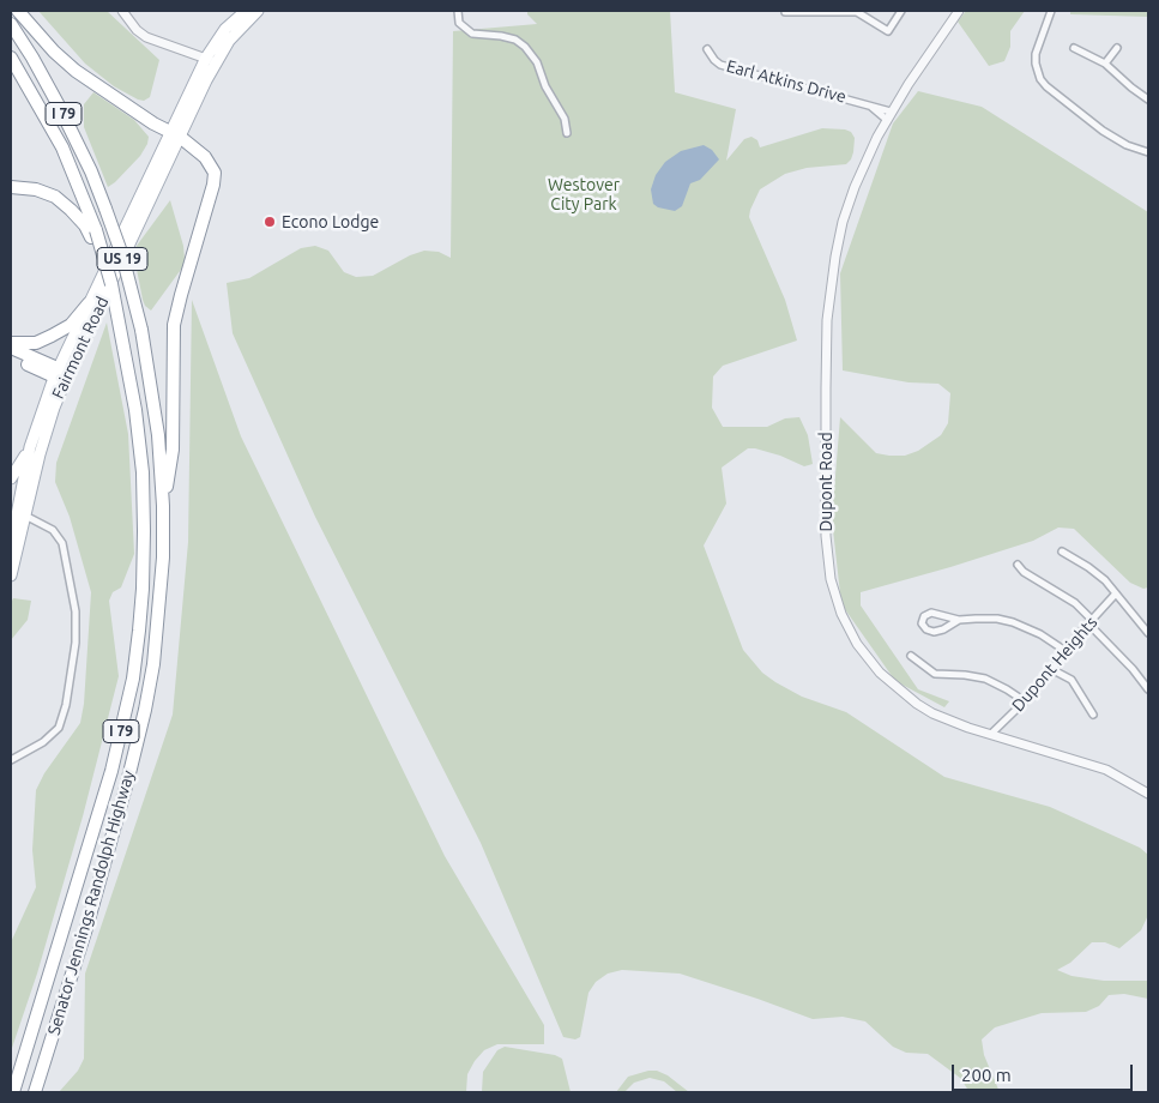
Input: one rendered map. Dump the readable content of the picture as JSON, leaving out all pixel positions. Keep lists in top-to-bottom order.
{
  "streets": {
    "highway": ["I 79", "Senator Jennings Randolph Highway"],
    "main road": ["US 19", "Fairmont Road"],
    "street": ["Earl Atkins Drive", "Dupont Road", "Dupont Heights"]
  },
  "crossings": [
    ["Earl Atkins Drive", "Dupont Road"],
    ["I 79", "Senator Jennings Randolph Highway"],
    ["Dupont Road", "Dupont Heights"]
  ],
  "parks": ["Westover City Park"],
  "places": ["Econo Lodge"],
  "scale_bar": "200 m"
}
